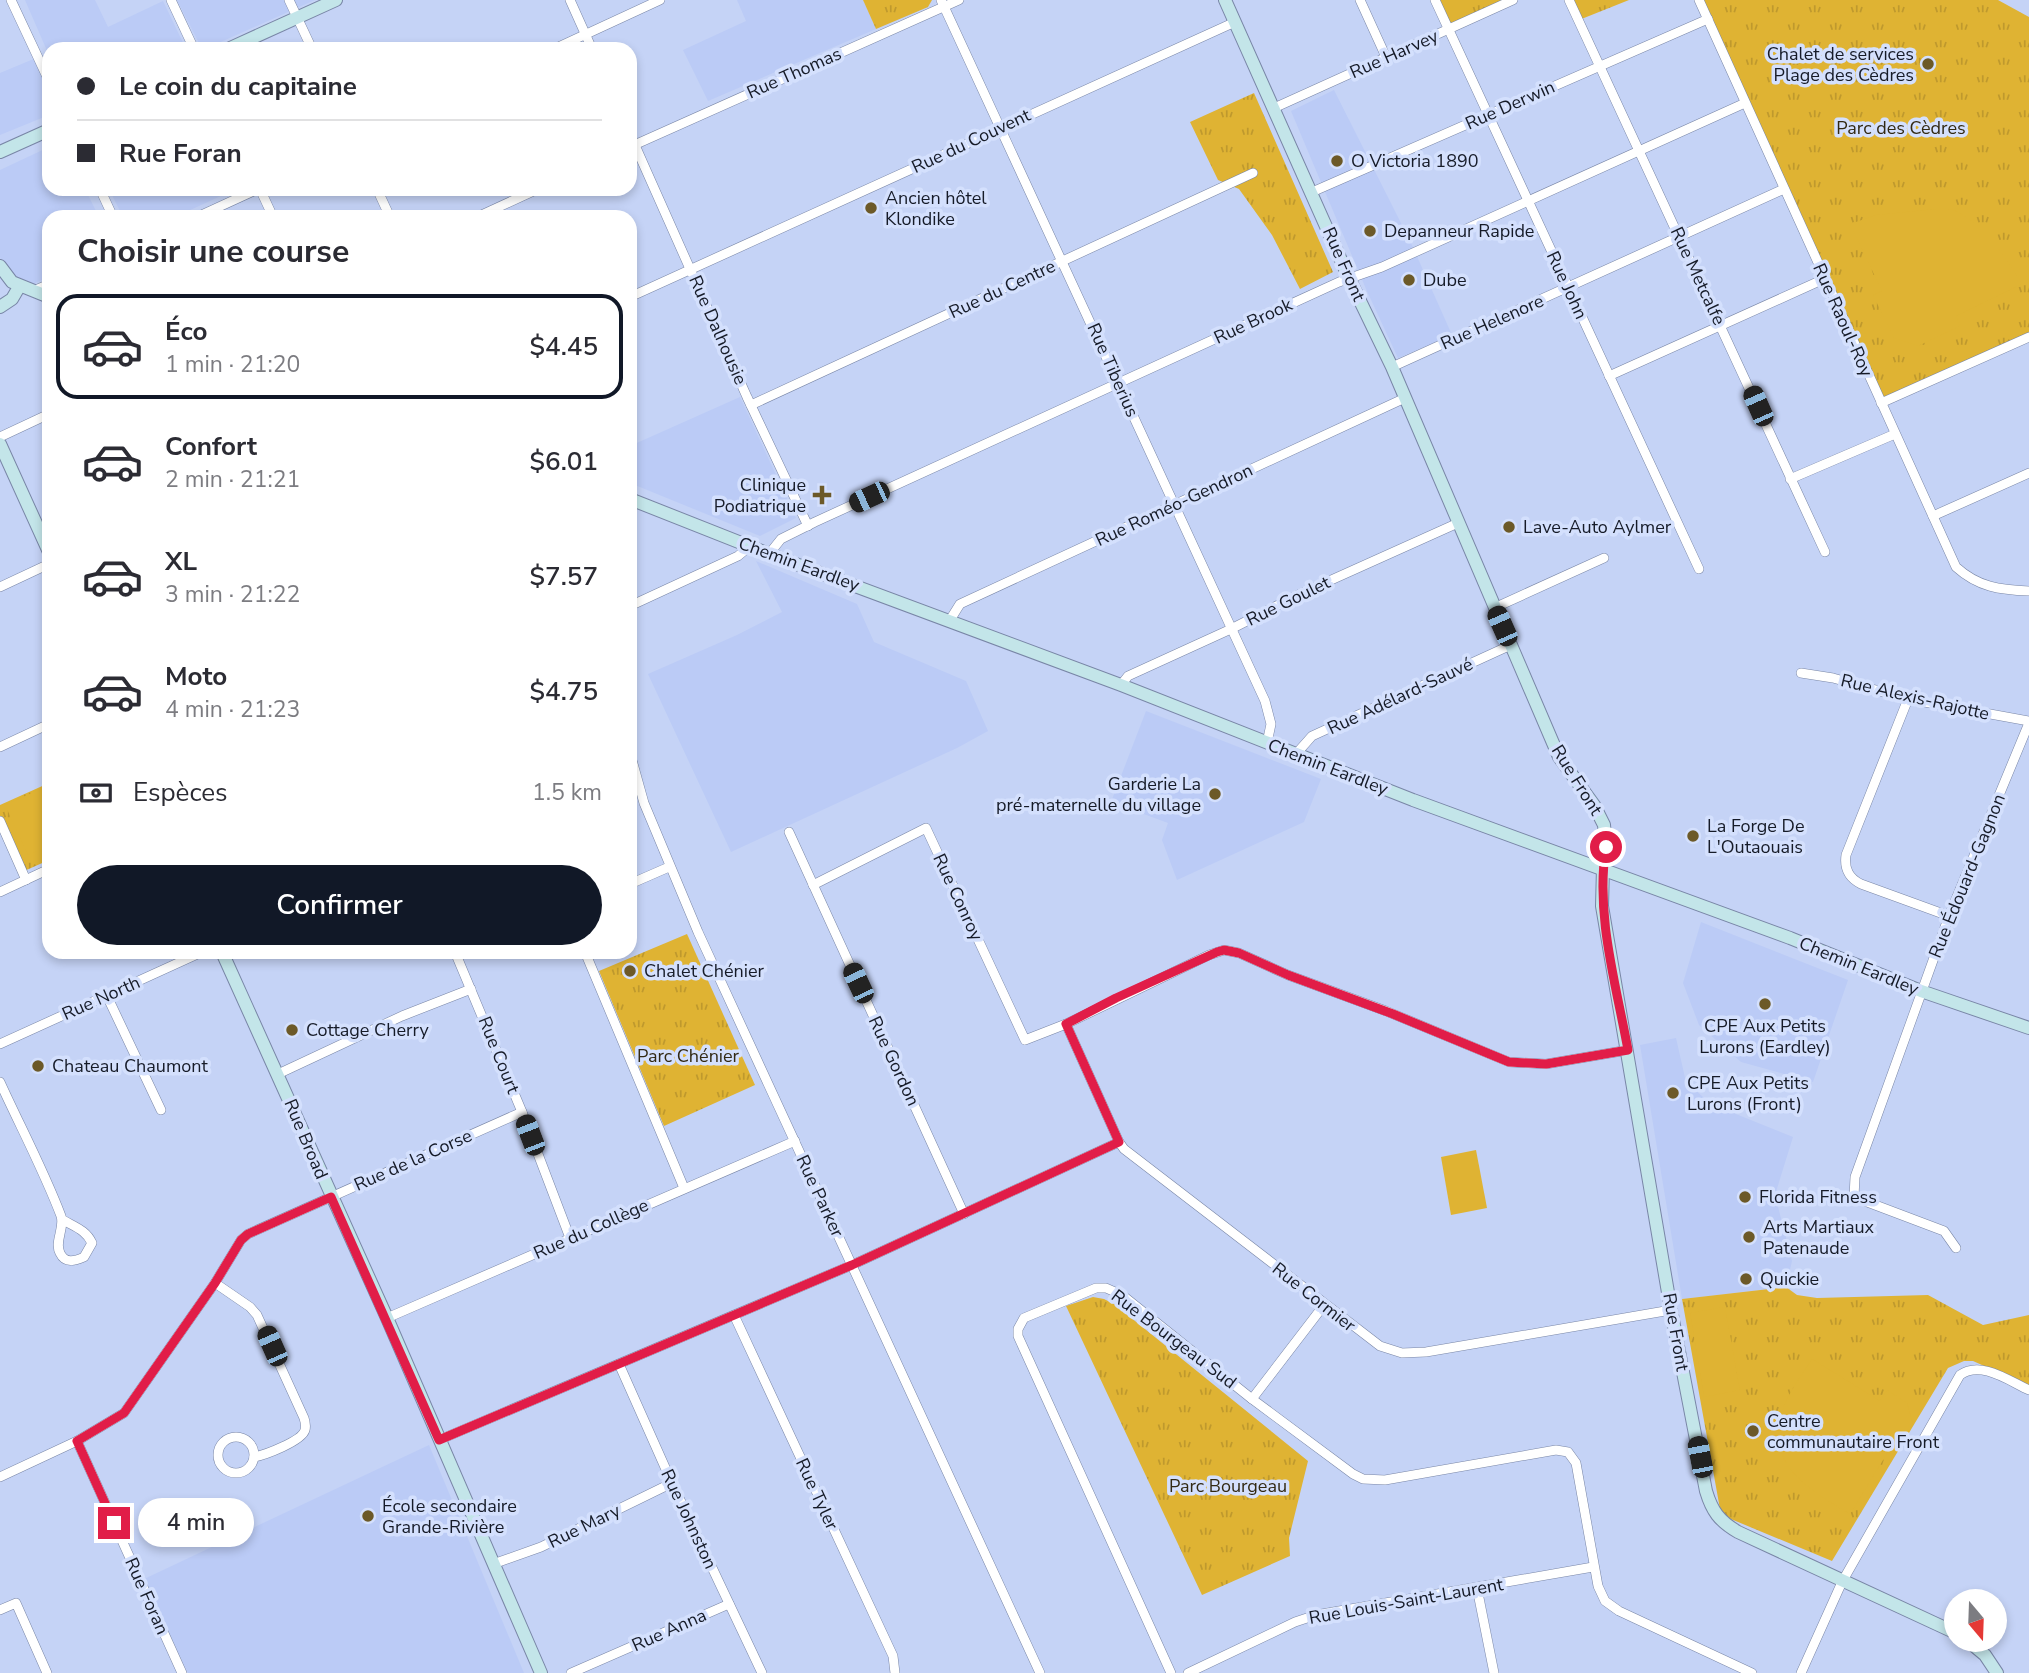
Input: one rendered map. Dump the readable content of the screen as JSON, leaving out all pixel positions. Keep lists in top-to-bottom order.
{
  "streets": {
    "street": [
      "Rue Harvey",
      "Rue Thomas",
      "Rue Derwin",
      "Rue du Couvent",
      "Rue Front",
      "Rue Metcalfe",
      "Rue John",
      "Rue du Centre",
      "Rue Raoul-Roy",
      "Rue Brook",
      "Rue Helenore",
      "Rue Dalhousie",
      "Rue Tiberius",
      "Rue Roméo-Gendron",
      "Chemin Eardley",
      "Rue Goulet",
      "Rue Adélard-Sauvé",
      "Rue Alexis-Rajotte",
      "Rue Édouard-Gagnon",
      "Rue Conroy",
      "Rue North",
      "Rue Court",
      "Rue Gordon",
      "Rue Broad",
      "Rue de la Corse",
      "Rue Parker",
      "Rue du Collège",
      "Rue Cormier",
      "Rue Bourgeau Sud",
      "Rue Tyler",
      "Rue Johnston",
      "Rue Mary",
      "Rue Foran",
      "Rue Louis-Saint-Laurent",
      "Rue Anna"
    ]
  },
  "crossings": [
    ["Rue Harvey", "Rue Front"],
    ["Rue Harvey", "Rue John"],
    ["Rue Thomas", "Rue Tiberius"],
    ["Rue Derwin", "Rue Front"],
    ["Rue Derwin", "Rue Metcalfe"],
    ["Rue Derwin", "Rue John"],
    ["Rue Derwin", "Rue Raoul-Roy"],
    ["Rue du Couvent", "Rue Front"],
    ["Rue du Couvent", "Rue Dalhousie"],
    ["Rue du Couvent", "Rue Tiberius"],
    ["Rue Front", "Rue Brook"],
    ["Rue Front", "Rue Helenore"],
    ["Rue Front", "Rue Roméo-Gendron"],
    ["Rue Front", "Chemin Eardley"],
    ["Rue Front", "Rue Goulet"],
    ["Rue Front", "Rue Adélard-Sauvé"],
    ["Rue Front", "Rue Cormier"],
    ["Rue Metcalfe", "Rue Brook"],
    ["Rue Metcalfe", "Rue Helenore"],
    ["Rue John", "Rue Brook"],
    ["Rue John", "Rue Helenore"],
    ["Rue du Centre", "Rue Dalhousie"],
    ["Rue du Centre", "Rue Tiberius"],
    ["Rue Raoul-Roy", "Rue Brook"],
    ["Rue Raoul-Roy", "Rue Helenore"],
    ["Rue Brook", "Rue Dalhousie"],
    ["Rue Brook", "Rue Tiberius"],
    ["Rue Brook", "Chemin Eardley"],
    ["Rue Tiberius", "Rue Roméo-Gendron"],
    ["Rue Tiberius", "Chemin Eardley"],
    ["Rue Tiberius", "Rue Goulet"],
    ["Rue Roméo-Gendron", "Chemin Eardley"],
    ["Chemin Eardley", "Rue Goulet"],
    ["Chemin Eardley", "Rue Adélard-Sauvé"],
    ["Chemin Eardley", "Rue Édouard-Gagnon"],
    ["Rue Alexis-Rajotte", "Rue Édouard-Gagnon"],
    ["Rue Conroy", "Rue Gordon"],
    ["Rue Conroy", "Rue Cormier"],
    ["Rue Court", "Rue de la Corse"],
    ["Rue Court", "Rue du Collège"],
    ["Rue Broad", "Rue de la Corse"],
    ["Rue Broad", "Rue du Collège"],
    ["Rue Broad", "Rue Mary"],
    ["Rue de la Corse", "Rue Foran"],
    ["Rue Parker", "Rue du Collège"],
    ["Rue Bourgeau Sud", "Rue Louis-Saint-Laurent"],
    ["Rue Johnston", "Rue Mary"],
    ["Rue Johnston", "Rue Anna"]
  ],
  "parks": ["Parc des Cèdres", "Parc Chénier", "Parc Bourgeau"],
  "places": {
    "other": [
      "Chalet de services Plage des Cèdres",
      "O Victoria 1890",
      "Ancien hôtel Klondike",
      "Depanneur Rapide",
      "Dube",
      "Lave-Auto Aylmer",
      "Garderie La pré-maternelle du village",
      "La Forge De L'Outaouais",
      "Chalet Chénier",
      "CPE Aux Petits Lurons (Eardley)",
      "Cottage Cherry",
      "Chateau Chaumont",
      "CPE Aux Petits Lurons (Front)",
      "Florida Fitness",
      "Arts Martiaux Patenaude",
      "Quickie",
      "Centre communautaire Front",
      "École secondaire Grande-Rivière"
    ],
    "health": ["Clinique Podiatrique"]
  },
  "north": "bottom",
  "page": {
    "banner": ["Le coin du capitaine", "Rue Foran"],
    "heading": "Choisir une course",
    "list": [
      {
        "name": "Éco",
        "note": "1 min · 21:20",
        "value": "$4.45"
      },
      {
        "name": "Confort",
        "note": "2 min · 21:21",
        "value": "$6.01"
      },
      {
        "name": "XL",
        "note": "3 min · 21:22",
        "value": "$7.57"
      },
      {
        "name": "Moto",
        "note": "4 min · 21:23",
        "value": "$4.75"
      }
    ],
    "pay": ["Espèces", "1.5 km"],
    "buttons": "Confirmer",
    "bubble": "4 min"
  }
}
